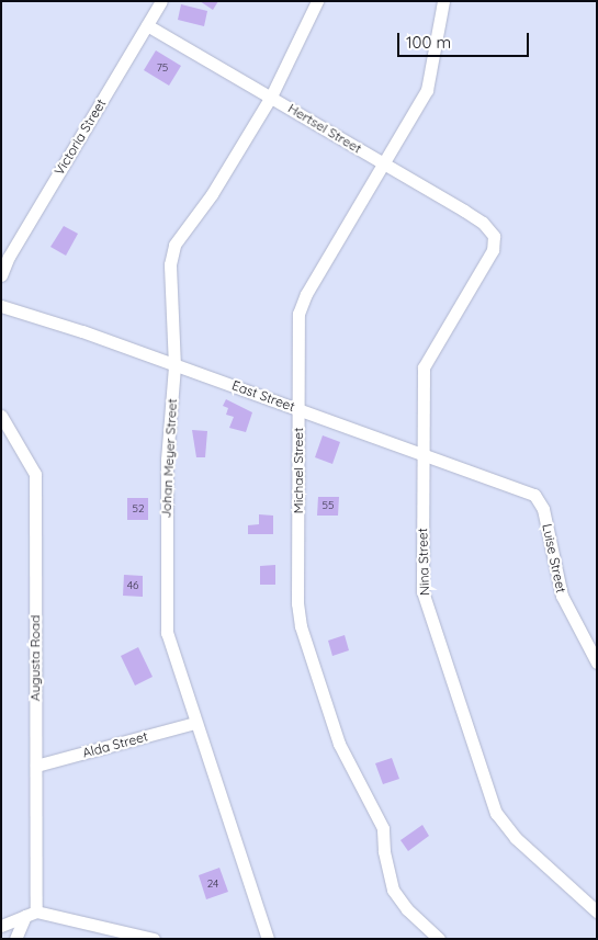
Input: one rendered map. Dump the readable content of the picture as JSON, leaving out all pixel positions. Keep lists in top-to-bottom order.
{
  "streets": {
    "street": [
      "Hertsel Street",
      "Victoria Street",
      "East Street",
      "Johan Meyer Street",
      "Michael Street",
      "Luise Street",
      "Nina Street",
      "Augusta Road",
      "Alda Street"
    ]
  },
  "crossings": [
    ["Hertsel Street", "Victoria Street"],
    ["Hertsel Street", "Johan Meyer Street"],
    ["Hertsel Street", "Michael Street"],
    ["Hertsel Street", "Nina Street"],
    ["East Street", "Johan Meyer Street"],
    ["East Street", "Michael Street"],
    ["East Street", "Luise Street"],
    ["East Street", "Nina Street"],
    ["Johan Meyer Street", "Alda Street"],
    ["Augusta Road", "Alda Street"]
  ],
  "house_numbers": [
    "75",
    "55",
    "52",
    "46",
    "24"
  ],
  "scale_bar": "100 m"
}
